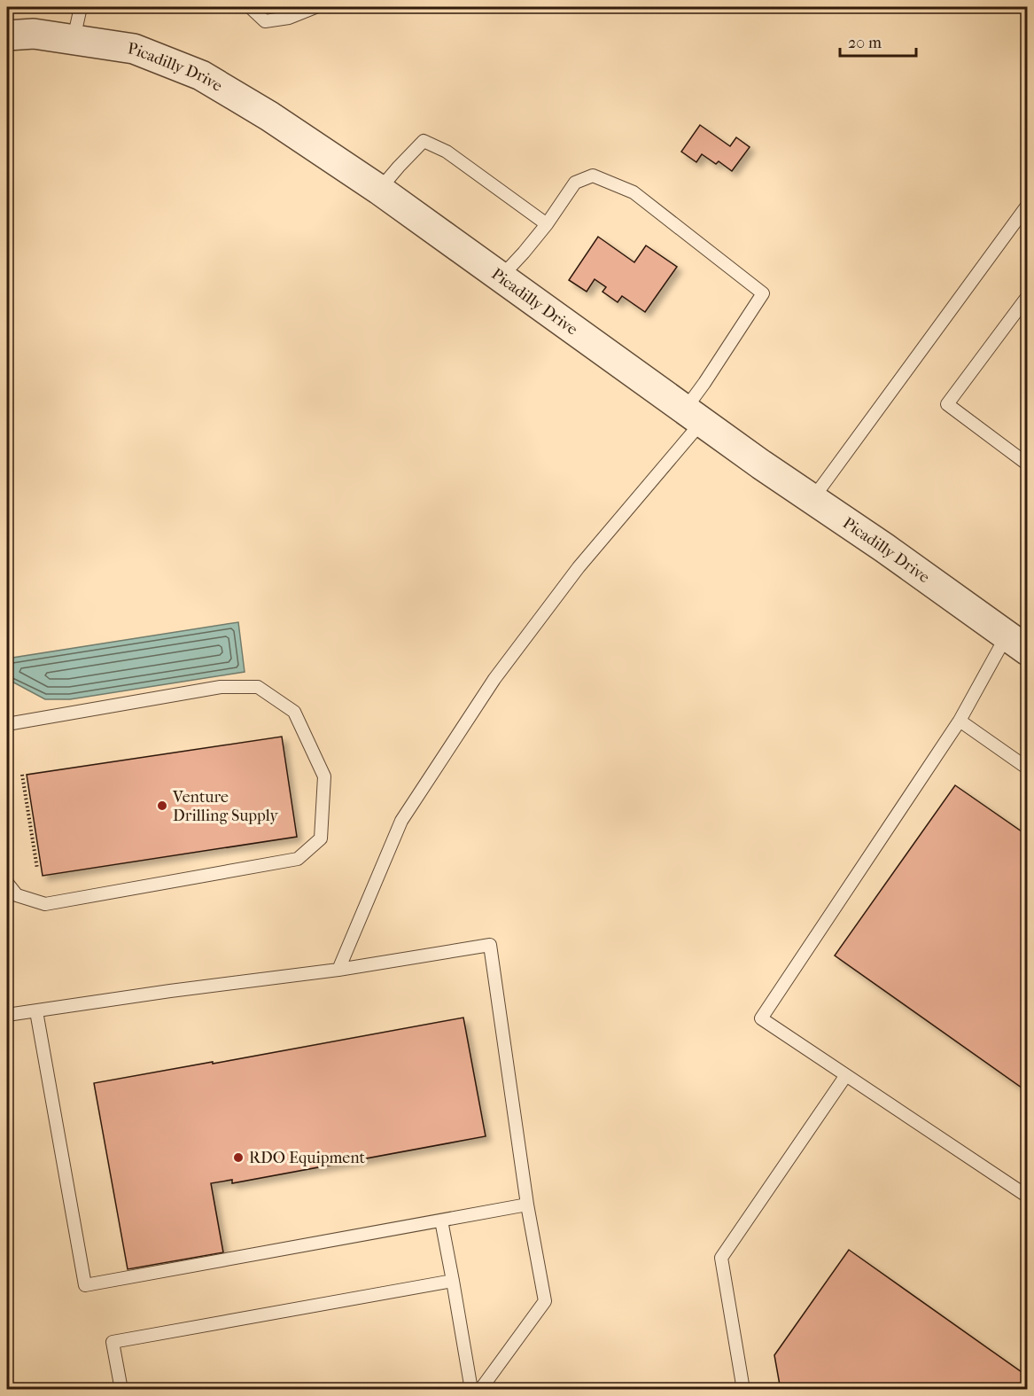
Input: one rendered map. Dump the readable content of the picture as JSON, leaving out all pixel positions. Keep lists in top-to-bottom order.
{
  "streets": {
    "street": ["Picadilly Drive"]
  },
  "places": ["Venture Drilling Supply", "RDO Equipment"],
  "scale_bar": "20 m"
}
